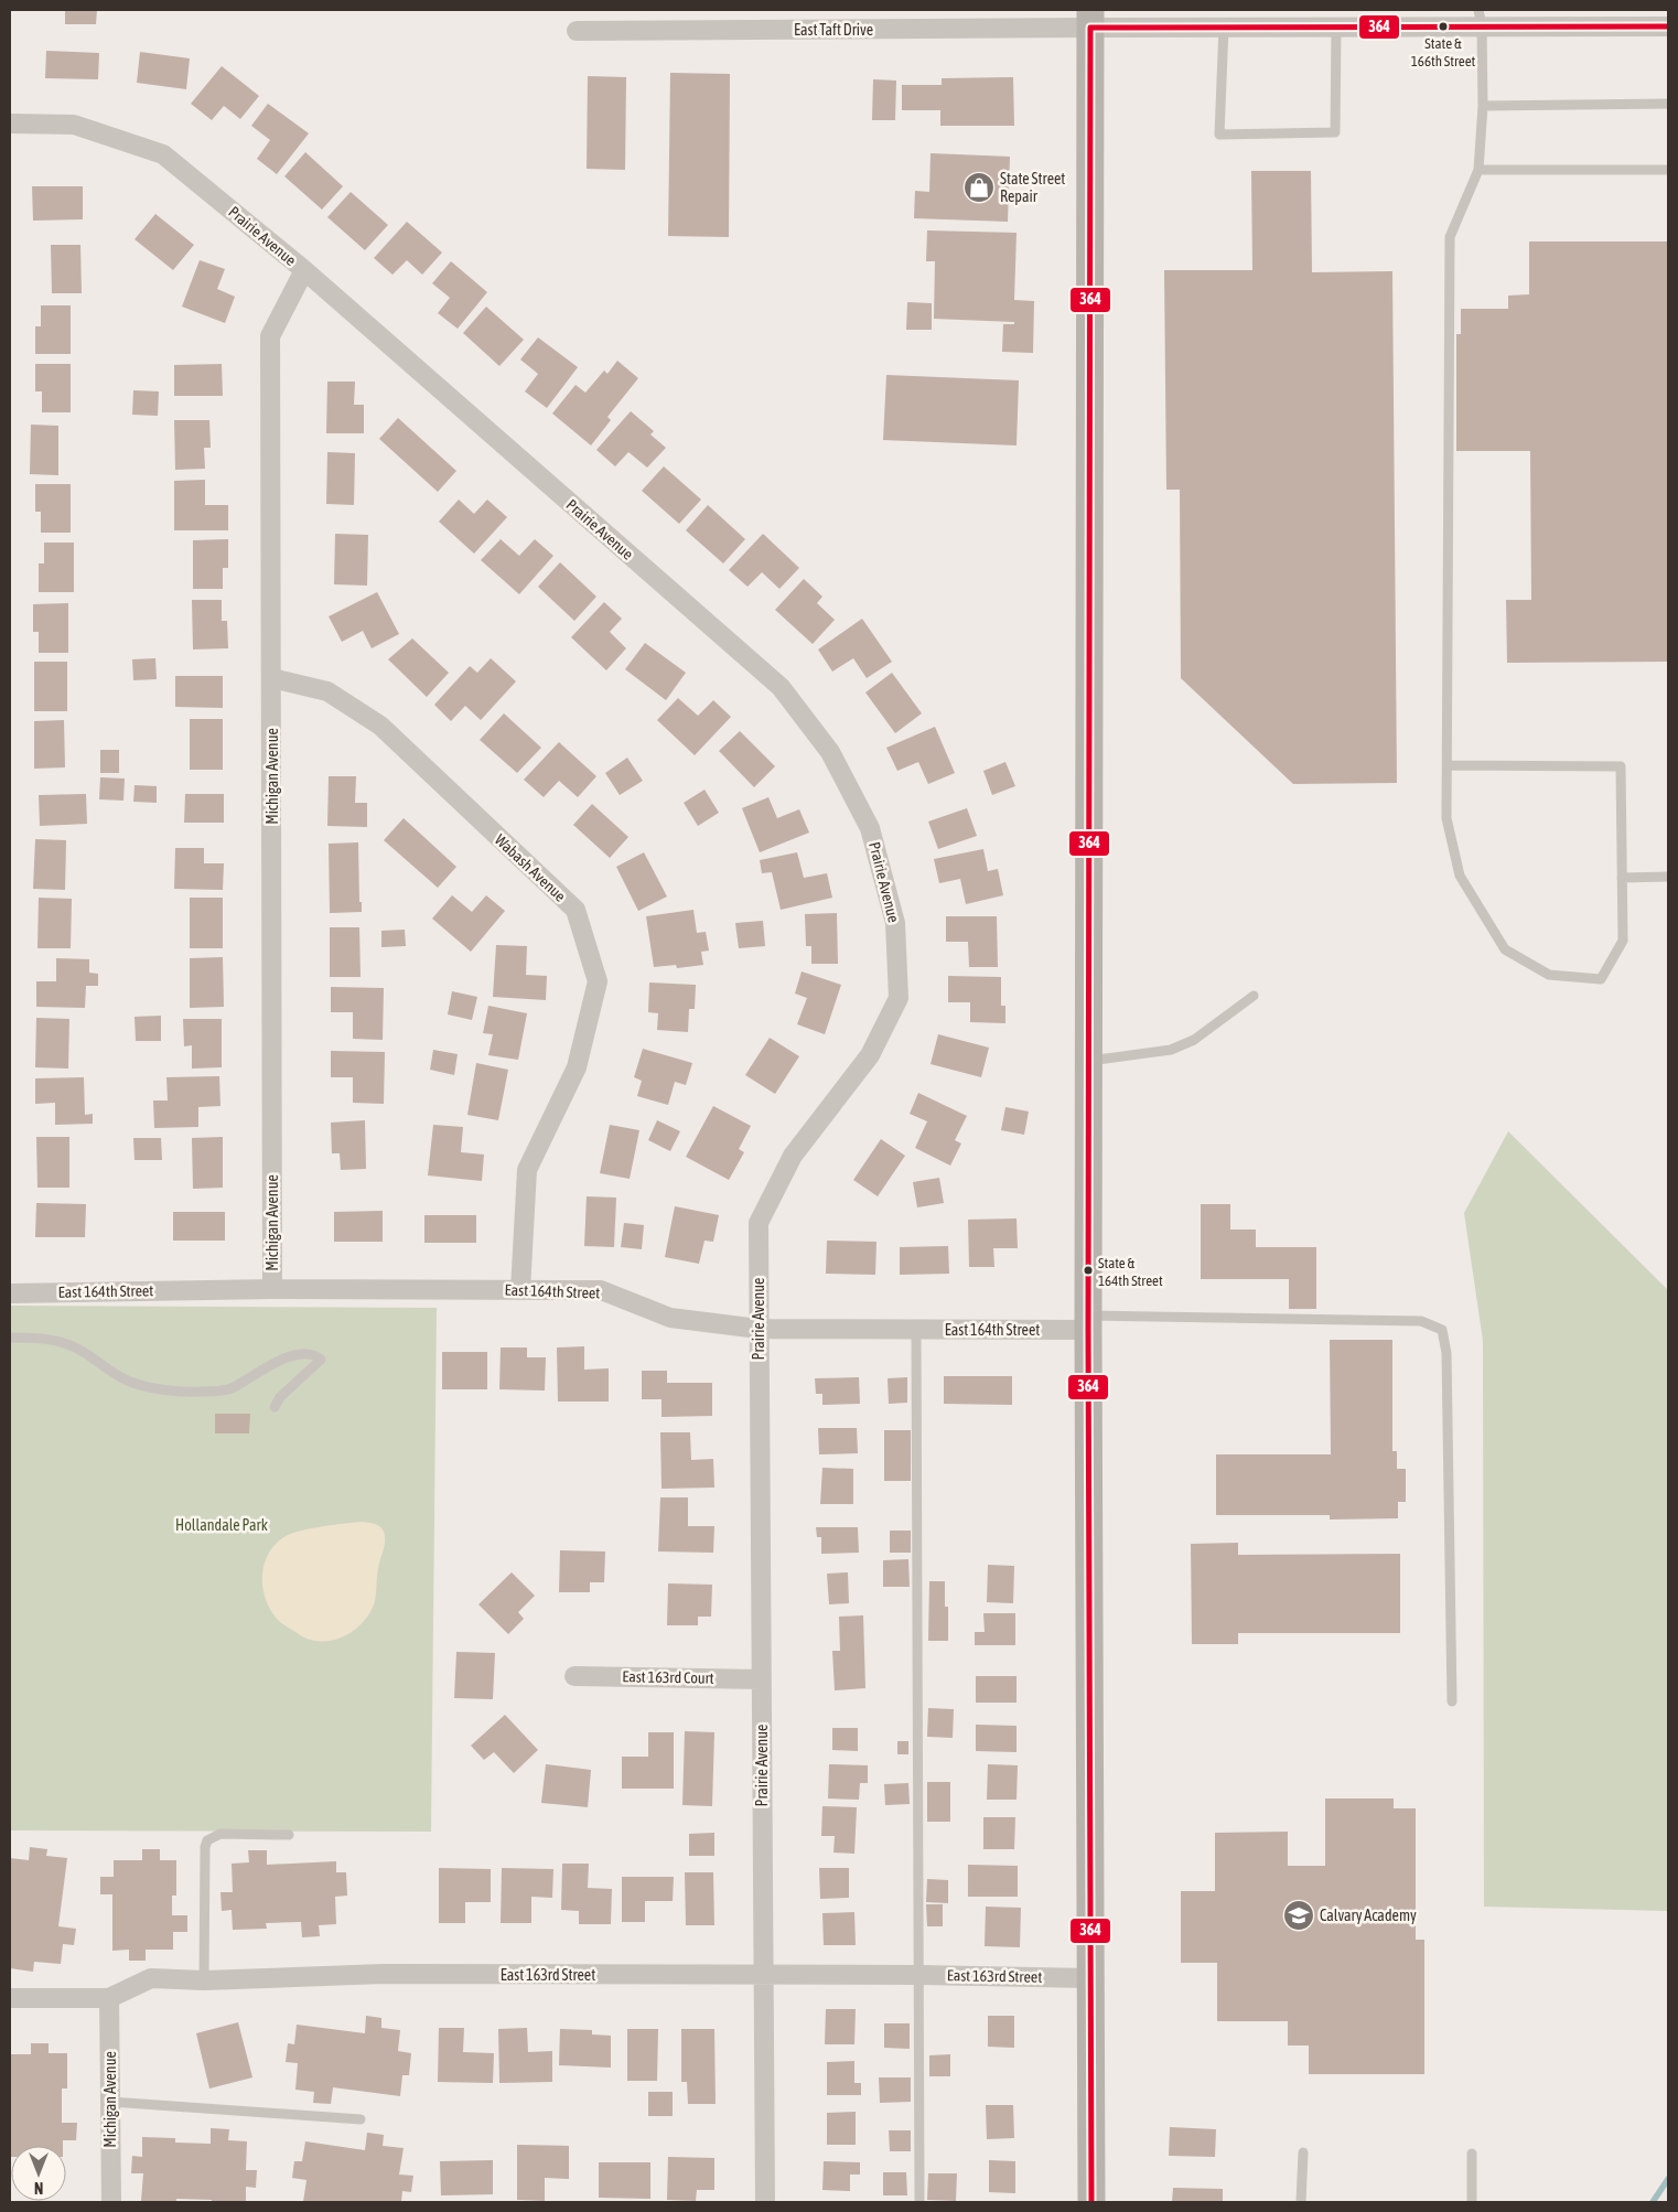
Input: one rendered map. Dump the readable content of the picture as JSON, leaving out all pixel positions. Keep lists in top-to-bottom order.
{
  "streets": {
    "street": [
      "East Taft Drive",
      "Prairie Avenue",
      "Michigan Avenue",
      "Wabash Avenue",
      "East 164th Street",
      "East 163rd Court",
      "East 163rd Street"
    ]
  },
  "crossings": [
    ["Prairie Avenue", "Michigan Avenue"],
    ["Prairie Avenue", "East 164th Street"],
    ["Prairie Avenue", "East 163rd Court"],
    ["Prairie Avenue", "East 163rd Street"],
    ["Michigan Avenue", "Wabash Avenue"],
    ["Michigan Avenue", "East 164th Street"],
    ["Michigan Avenue", "East 163rd Street"],
    ["Wabash Avenue", "East 164th Street"]
  ],
  "parks": ["Hollandale Park"],
  "places": {
    "other": ["State & 166th Street", "State & 164th Street"],
    "shop": ["State Street Repair"],
    "school or university": ["Calvary Academy"]
  },
  "lines": ["transit line 364"],
  "north": "bottom"
}
